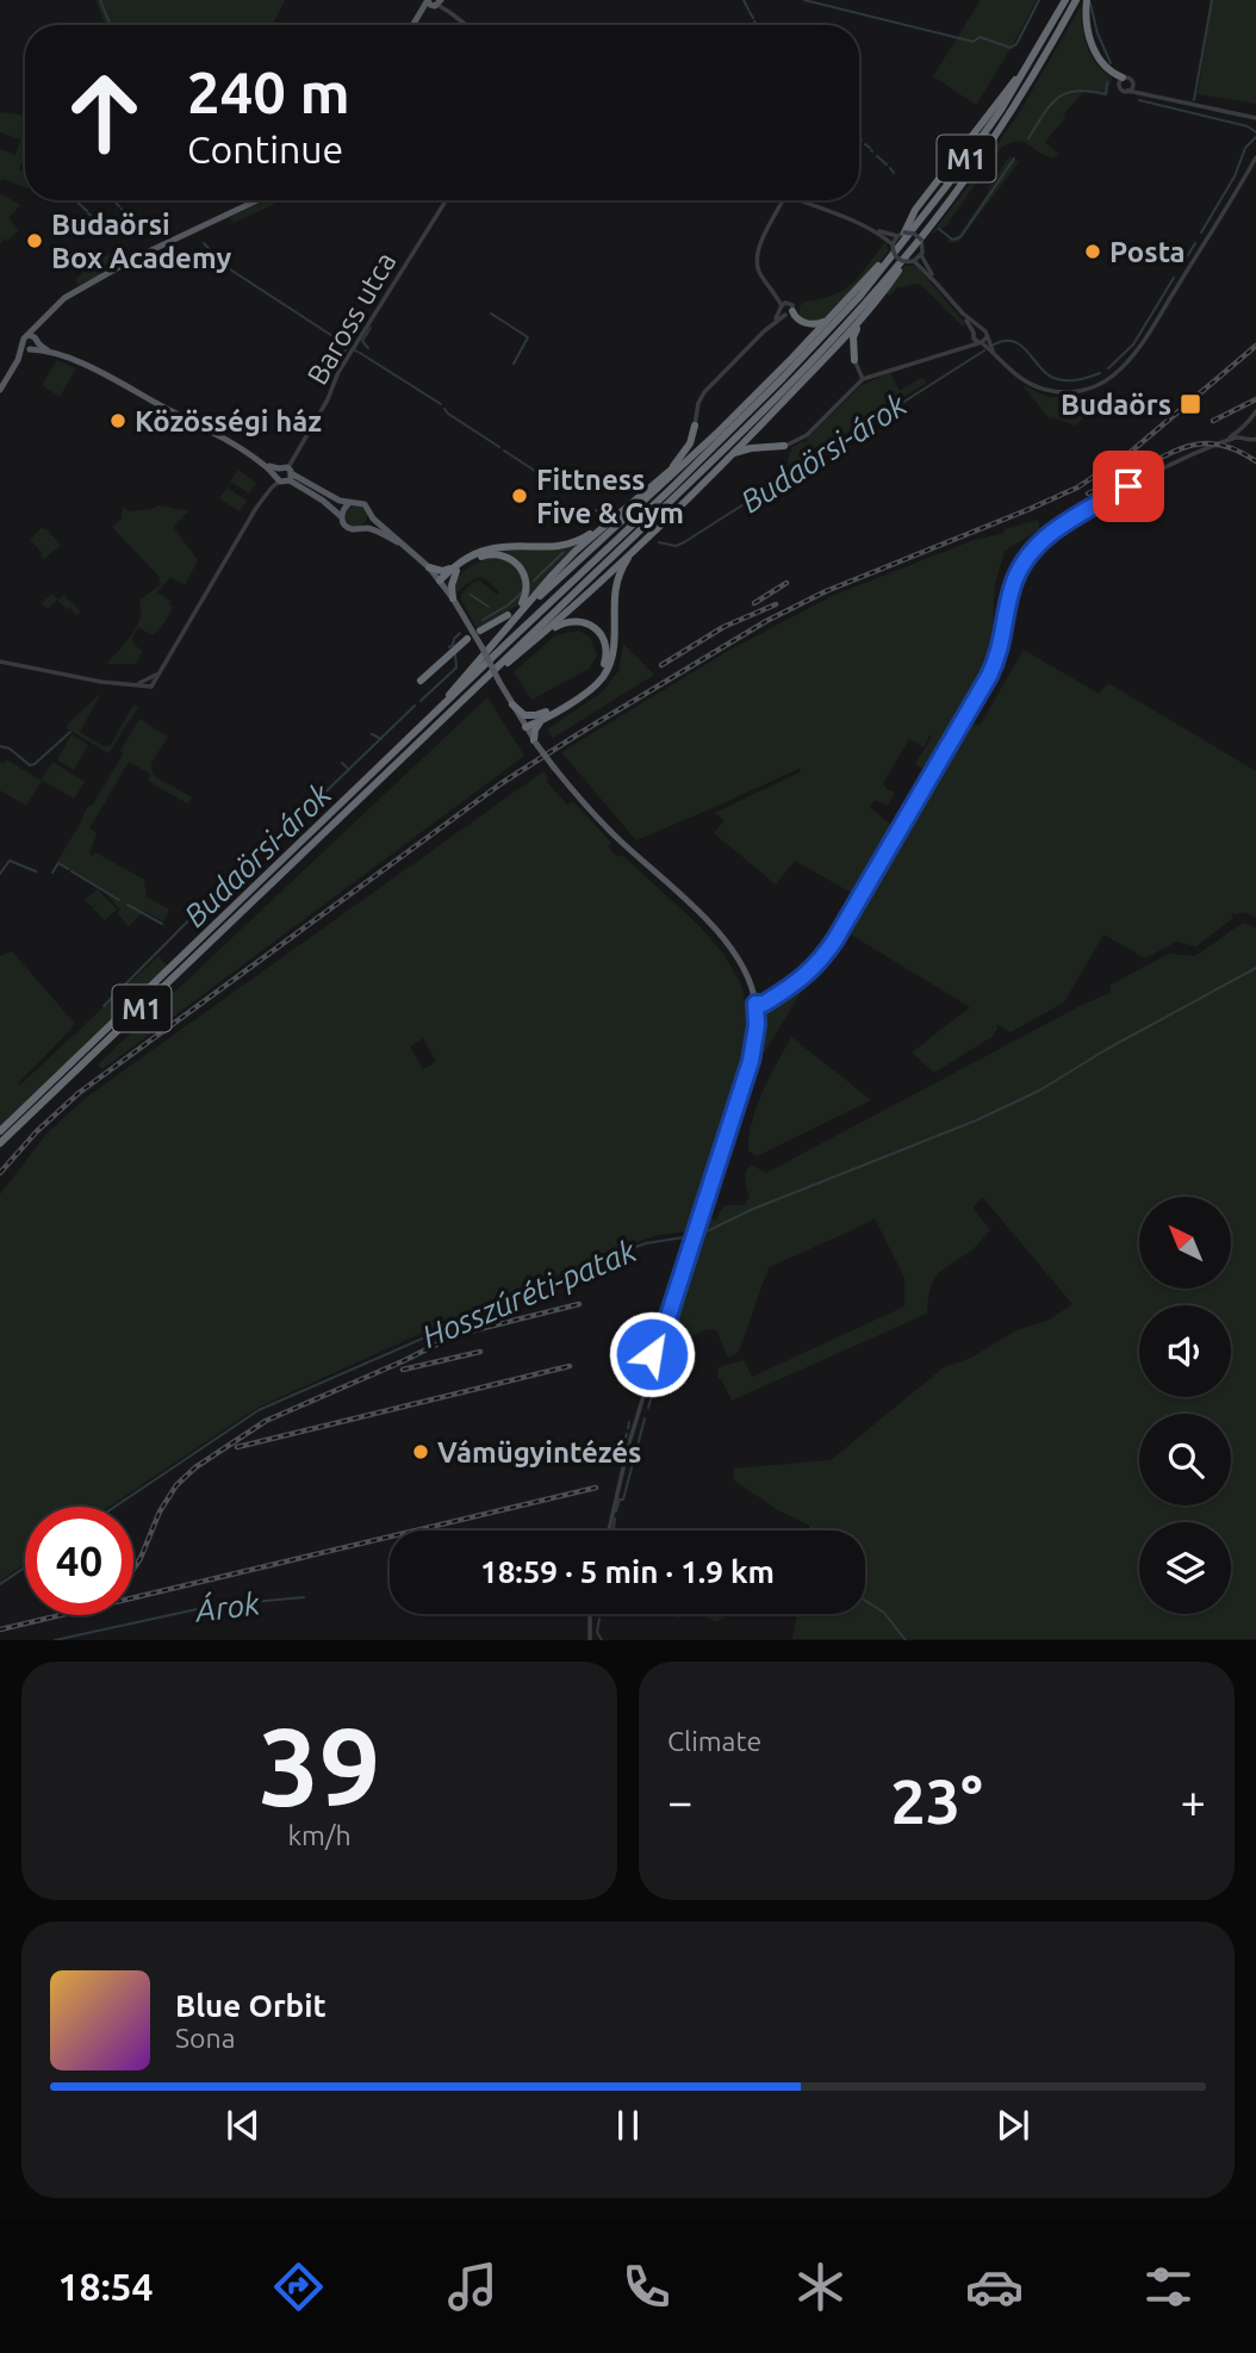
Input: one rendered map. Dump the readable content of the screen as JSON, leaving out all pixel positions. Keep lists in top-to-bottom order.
{
  "streets": {
    "highway": ["M1"],
    "street": ["Baross utca"]
  },
  "water": ["Budaörsi-árok", "Hosszúréti-patak", "Árok"],
  "places": {
    "other": [
      "Budaörsi Box Academy",
      "Posta",
      "Közösségi ház",
      "Fittness Five & Gym",
      "Vámügyintézés"
    ],
    "transit": ["Budaörs"]
  },
  "north": "top left",
  "page": {
    "turn": ["240 m", "Continue"],
    "limit": "40",
    "trip": "18:59 · 5 min · 1.9 km",
    "tile": [
      ["39", "km/h"],
      "Climate"
    ],
    "heat": ["−", "23°", "+"],
    "song": ["Blue Orbit", "Sona"],
    "tabs": "18:54"
  }
}
